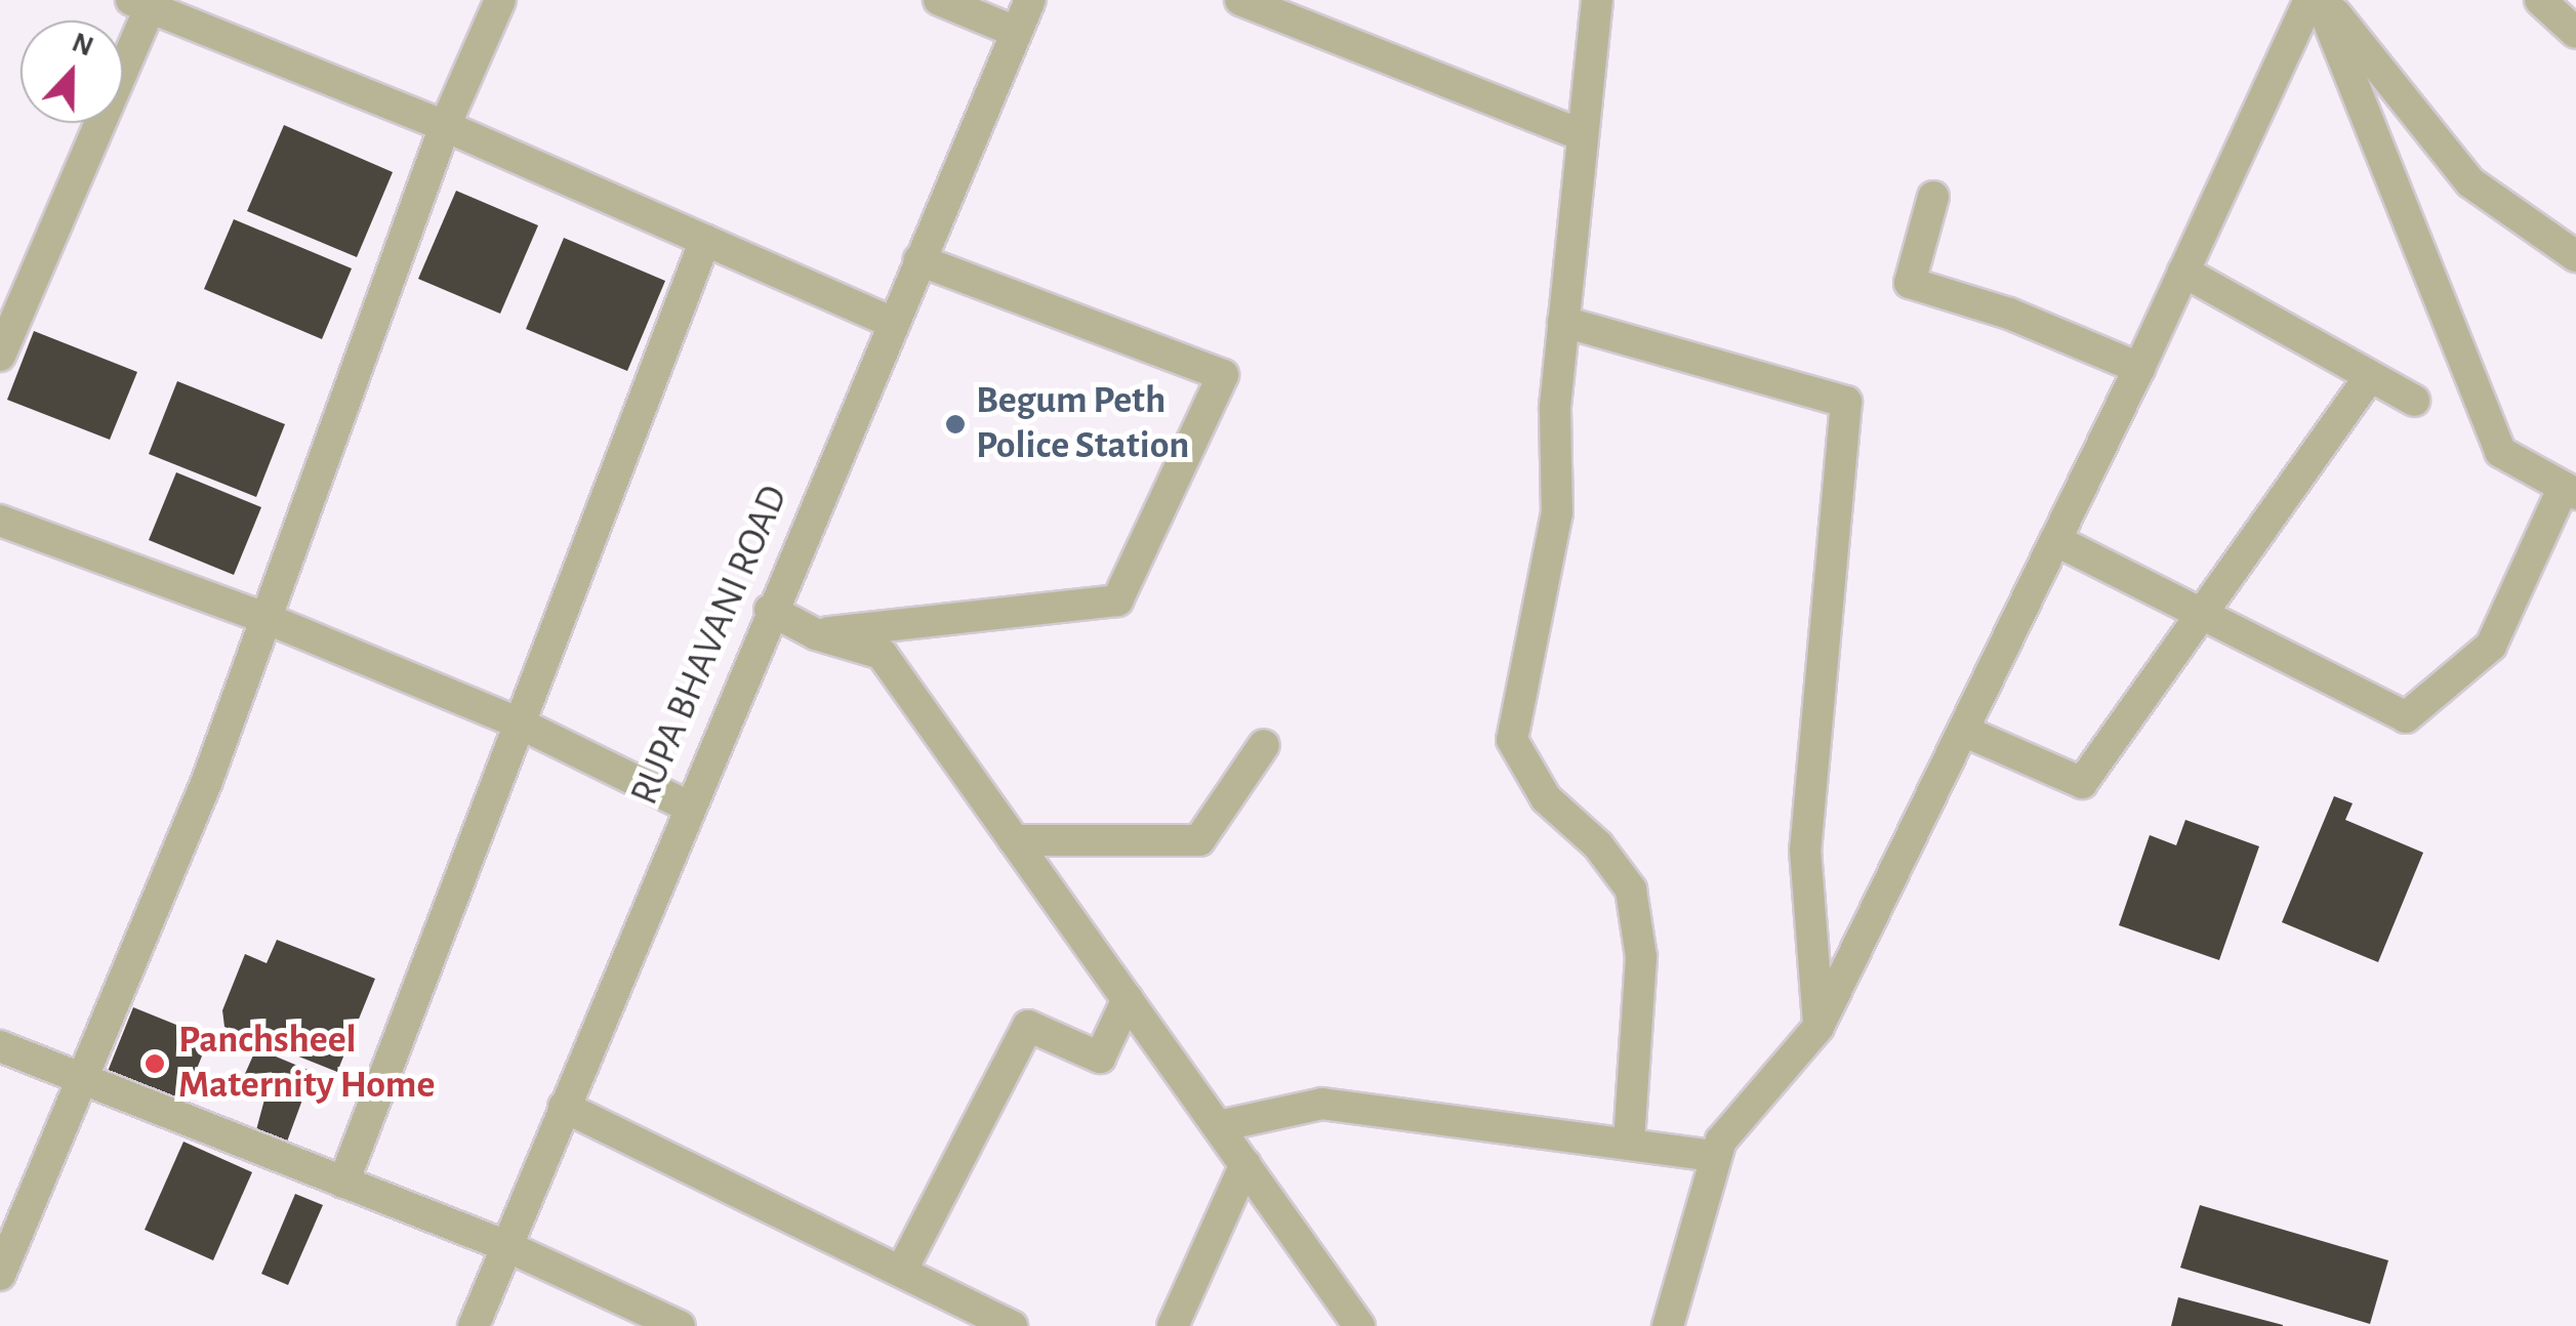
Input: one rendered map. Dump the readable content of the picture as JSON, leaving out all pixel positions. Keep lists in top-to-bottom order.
{
  "streets": {
    "street": ["RUPA BHAVANI ROAD"]
  },
  "places": ["Begum Peth Police Station", "Panchsheel Maternity Home"],
  "north": "top"
}
